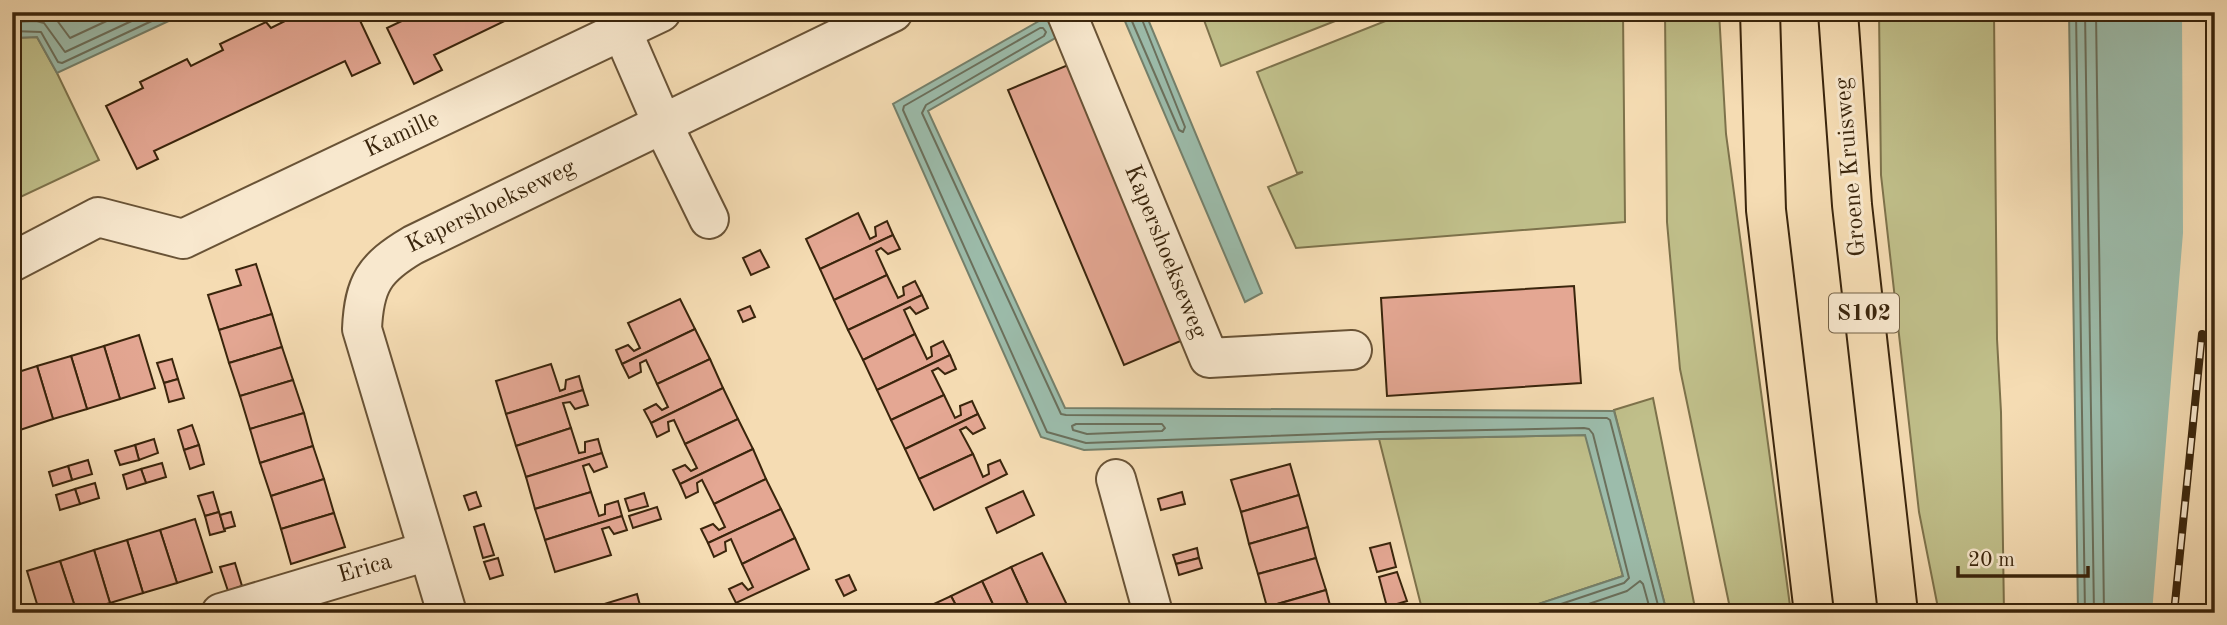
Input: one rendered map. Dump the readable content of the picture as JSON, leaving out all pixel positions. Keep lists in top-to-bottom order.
{
  "streets": {
    "main road": ["Groene Kruisweg", "S102"],
    "street": ["Kamille", "Kapershoekseweg", "Erica"]
  },
  "crossings": [
    ["Kapershoekseweg", "Erica"]
  ],
  "scale_bar": "20 m"
}
